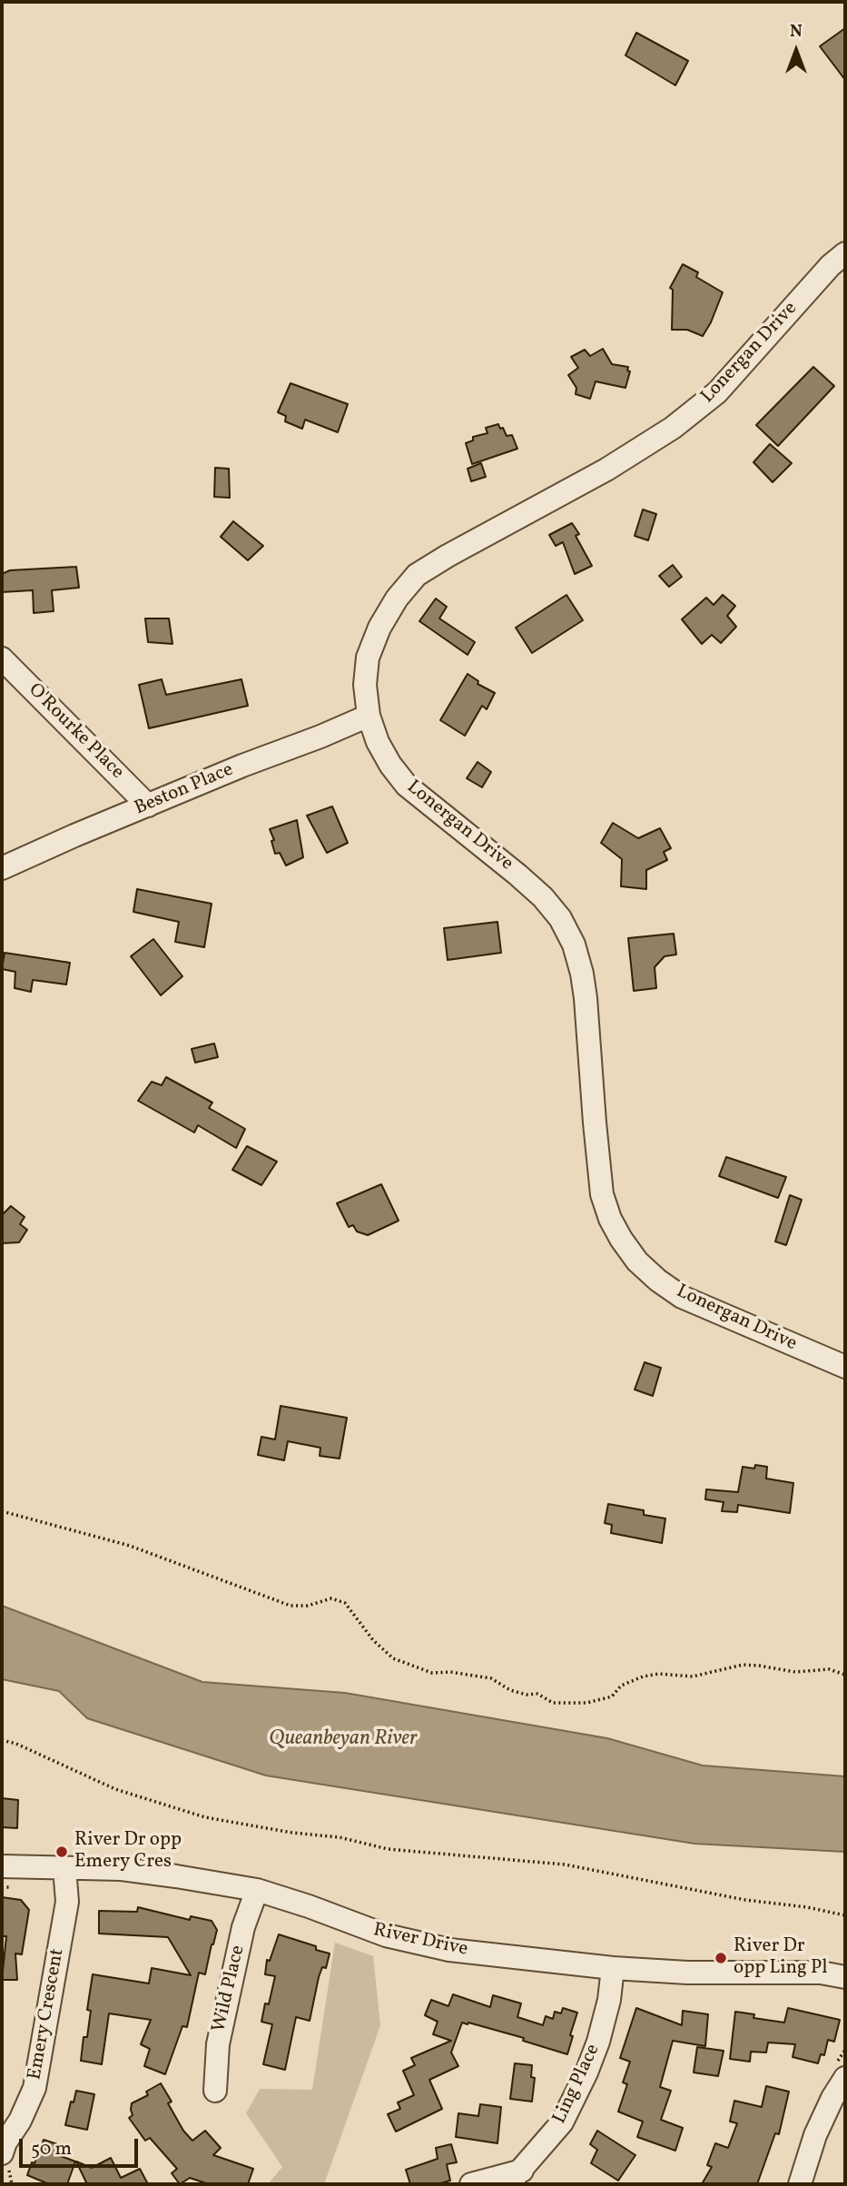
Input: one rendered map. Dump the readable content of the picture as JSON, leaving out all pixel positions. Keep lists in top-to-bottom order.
{
  "streets": {
    "street": [
      "Lonergan Drive",
      "O'Rourke Place",
      "Beston Place",
      "River Drive",
      "Wild Place",
      "Emery Crescent",
      "Ling Place"
    ]
  },
  "crossings": [
    ["Lonergan Drive", "Beston Place"],
    ["O'Rourke Place", "Beston Place"],
    ["River Drive", "Wild Place"],
    ["River Drive", "Emery Crescent"],
    ["River Drive", "Ling Place"]
  ],
  "water": ["Queanbeyan River"],
  "places": ["River Dr opp Emery Cres", "River Dr opp Ling Pl"],
  "scale_bar": "50 m",
  "north": "top"
}
